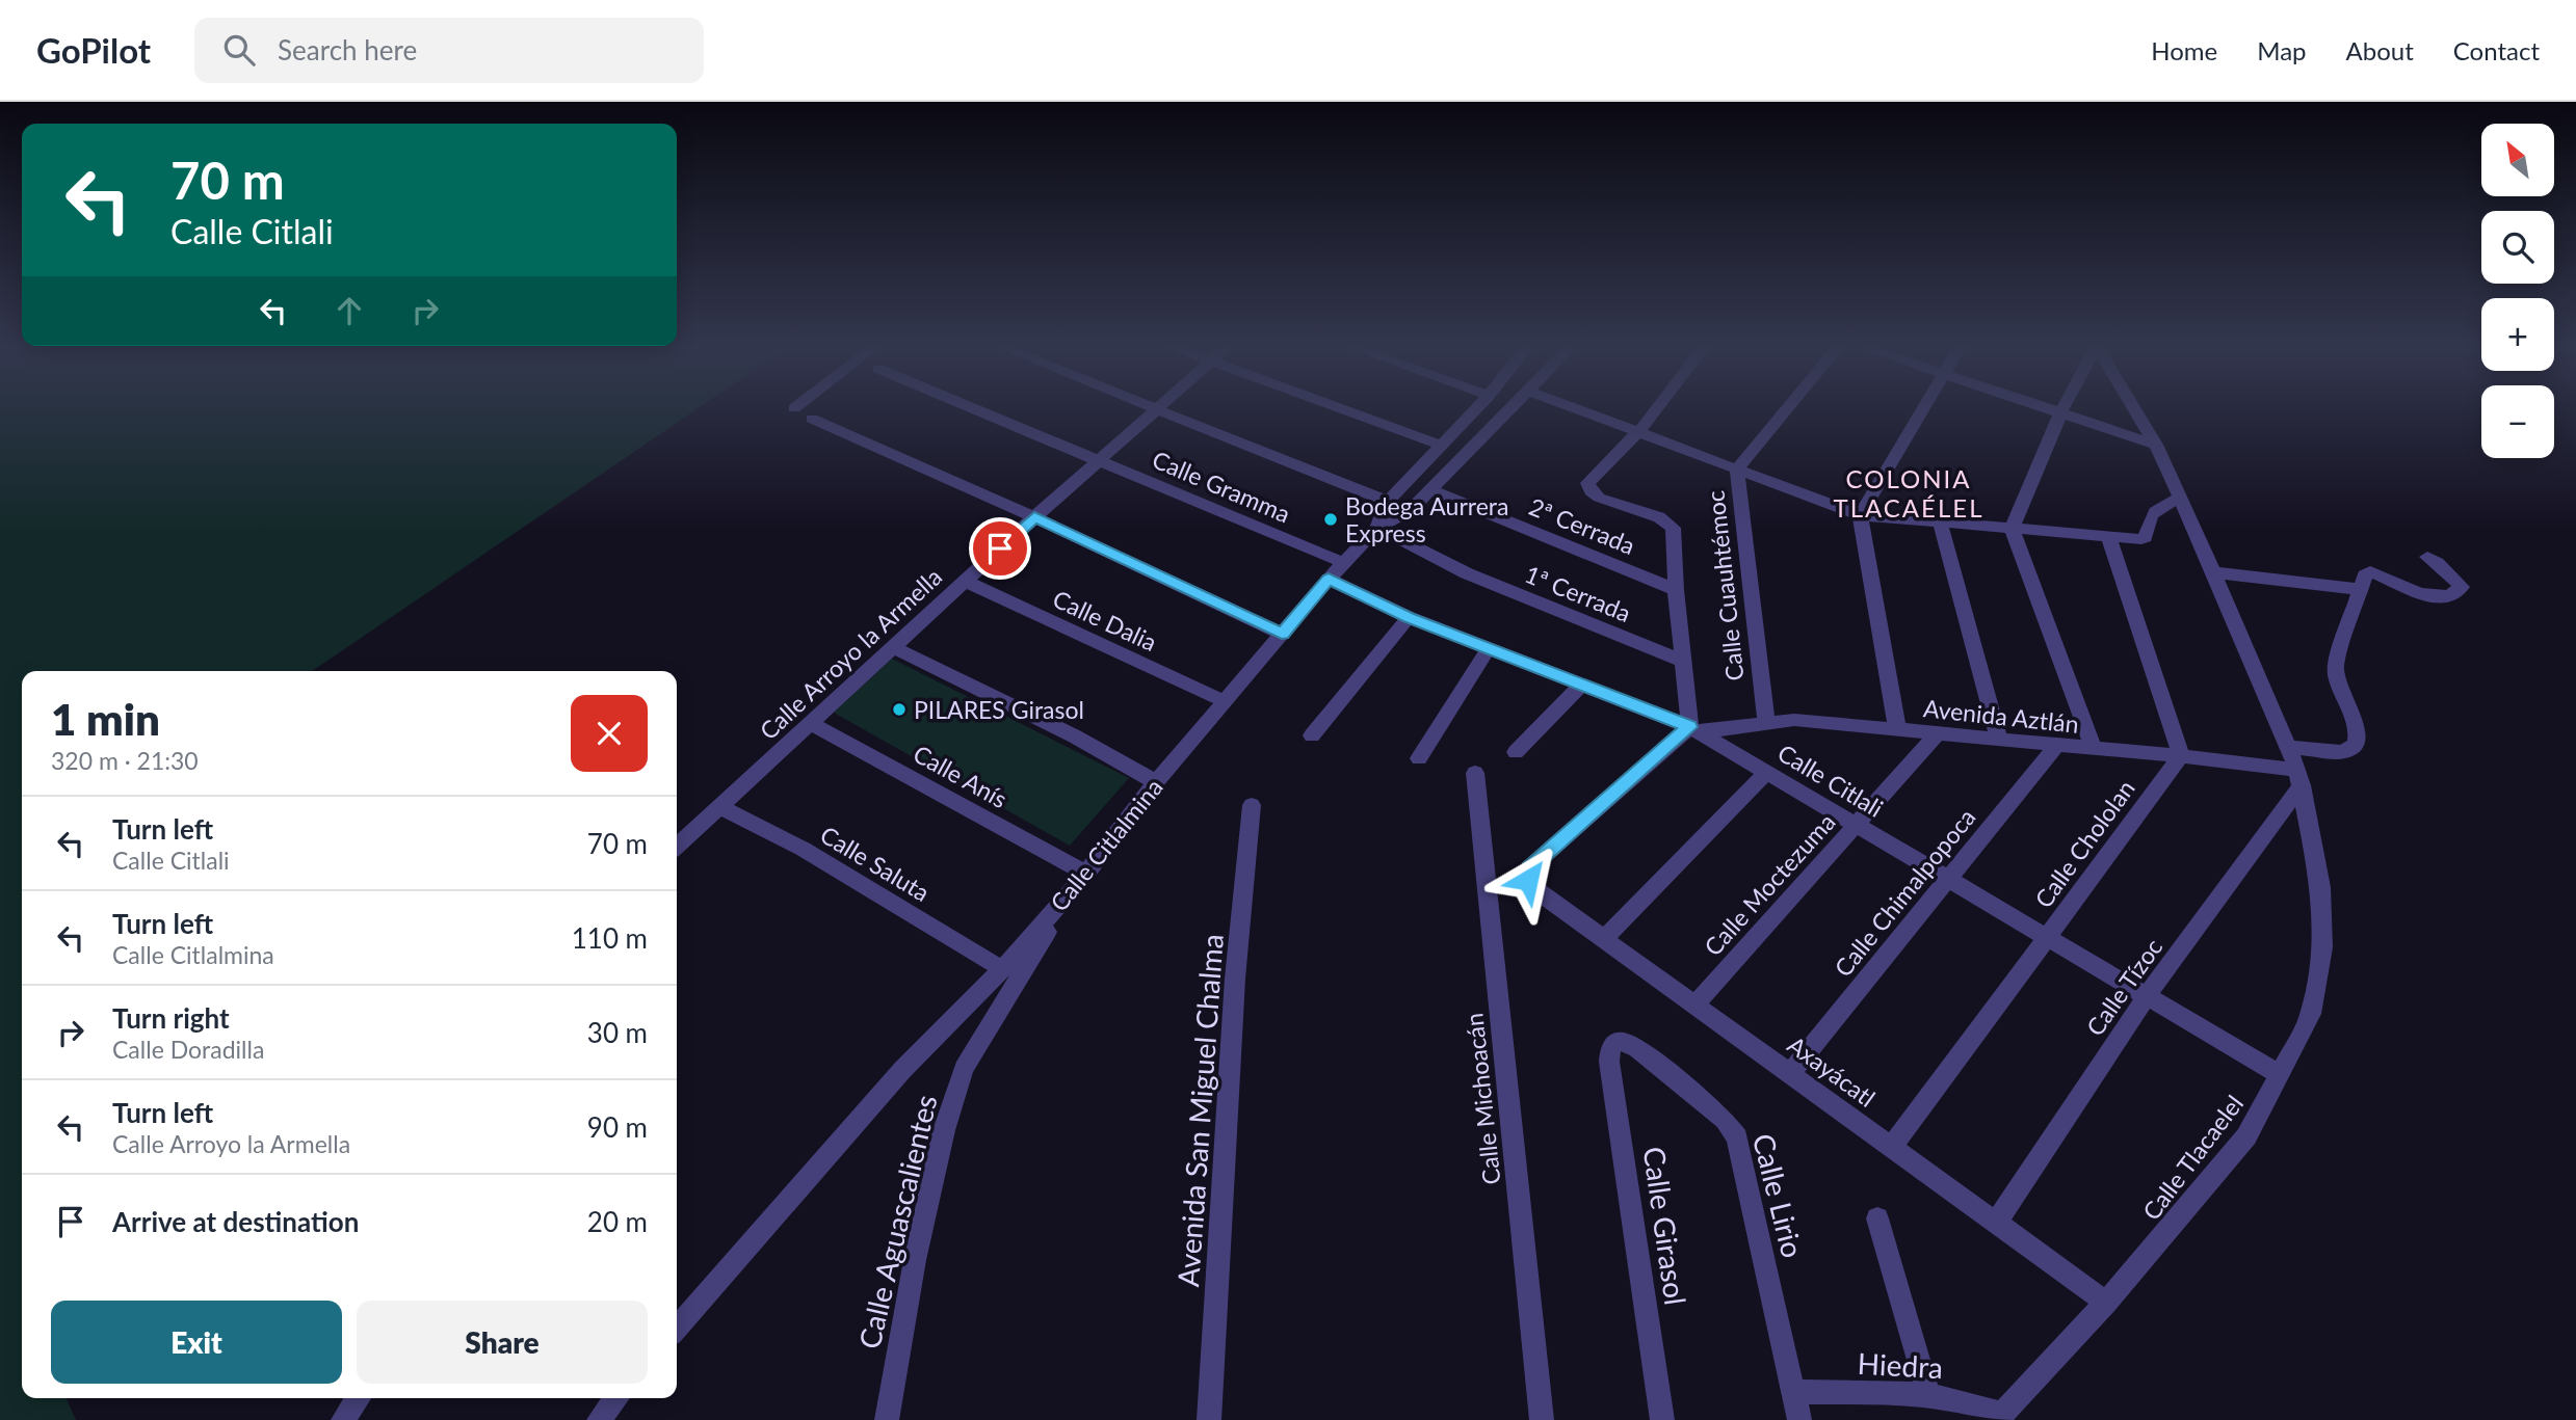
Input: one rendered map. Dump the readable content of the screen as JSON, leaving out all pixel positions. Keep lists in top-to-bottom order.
{
  "streets": {
    "street": [
      "Calle Gramma",
      "2ª Cerrada",
      "Calle Cuauhtémoc",
      "1ª Cerrada",
      "Calle Dalia",
      "Calle Arroyo la Armella",
      "Avenida Aztlán",
      "Calle Anís",
      "Calle Citlali",
      "Calle Chololan",
      "Calle Citlalmina",
      "Calle Saluta",
      "Calle Moctezuma",
      "Calle Chimalpopoca",
      "Calle Tízoc",
      "Axayácatl",
      "Calle Michoacán",
      "Avenida San Miguel Chalma",
      "Calle Tlacaelel",
      "Calle Lirio",
      "Calle Aguascalientes",
      "Calle Girasol",
      "Hiedra"
    ]
  },
  "crossings": [
    ["Calle Gramma", "Calle Arroyo la Armella"],
    ["Calle Gramma", "Calle Citlalmina"],
    ["Calle Cuauhtémoc", "Avenida Aztlán"],
    ["1ª Cerrada", "Calle Citlalmina"],
    ["Calle Dalia", "Calle Arroyo la Armella"],
    ["Calle Dalia", "Calle Citlalmina"],
    ["Calle Arroyo la Armella", "Calle Anís"],
    ["Calle Arroyo la Armella", "Calle Saluta"],
    ["Avenida Aztlán", "Calle Citlali"],
    ["Avenida Aztlán", "Calle Chololan"],
    ["Avenida Aztlán", "Calle Moctezuma"],
    ["Avenida Aztlán", "Calle Chimalpopoca"],
    ["Avenida Aztlán", "Calle Tízoc"],
    ["Avenida Aztlán", "Axayácatl"],
    ["Avenida Aztlán", "Calle Tlacaelel"],
    ["Calle Anís", "Calle Citlalmina"],
    ["Calle Citlali", "Calle Chololan"],
    ["Calle Citlali", "Calle Citlalmina"],
    ["Calle Citlali", "Calle Moctezuma"],
    ["Calle Citlali", "Calle Chimalpopoca"],
    ["Calle Citlali", "Calle Tízoc"],
    ["Calle Citlali", "Axayácatl"],
    ["Calle Citlali", "Calle Tlacaelel"],
    ["Calle Chololan", "Axayácatl"],
    ["Calle Citlalmina", "Calle Saluta"],
    ["Calle Citlalmina", "Calle Aguascalientes"],
    ["Calle Moctezuma", "Axayácatl"],
    ["Calle Chimalpopoca", "Axayácatl"],
    ["Calle Tízoc", "Axayácatl"],
    ["Calle Tízoc", "Calle Tlacaelel"],
    ["Axayácatl", "Calle Tlacaelel"],
    ["Calle Tlacaelel", "Hiedra"],
    ["Calle Lirio", "Calle Girasol"],
    ["Calle Lirio", "Hiedra"]
  ],
  "districts": ["COLONIA TLACAÉLEL"],
  "places": ["Bodega Aurrera Express", "PILARES Girasol"],
  "north": "top left",
  "page": {
    "header": "GoPilot",
    "search": "Search here",
    "nav": [
      "Home",
      "Map",
      "About",
      "Contact"
    ],
    "map_buttons": ["+", "−"],
    "turn": ["70 m", "Calle Citlali"],
    "heading": ["1 min", "320 m · 21:30"],
    "list": [
      {
        "name": "Turn left",
        "note": "Calle Citlali",
        "value": "70 m"
      },
      {
        "name": "Turn left",
        "note": "Calle Citlalmina",
        "value": "110 m"
      },
      {
        "name": "Turn right",
        "note": "Calle Doradilla",
        "value": "30 m"
      },
      {
        "name": "Turn left",
        "note": "Calle Arroyo la Armella",
        "value": "90 m"
      },
      {
        "name": "Arrive at destination",
        "value": "20 m"
      }
    ],
    "buttons": ["Exit", "Share"]
  }
}
